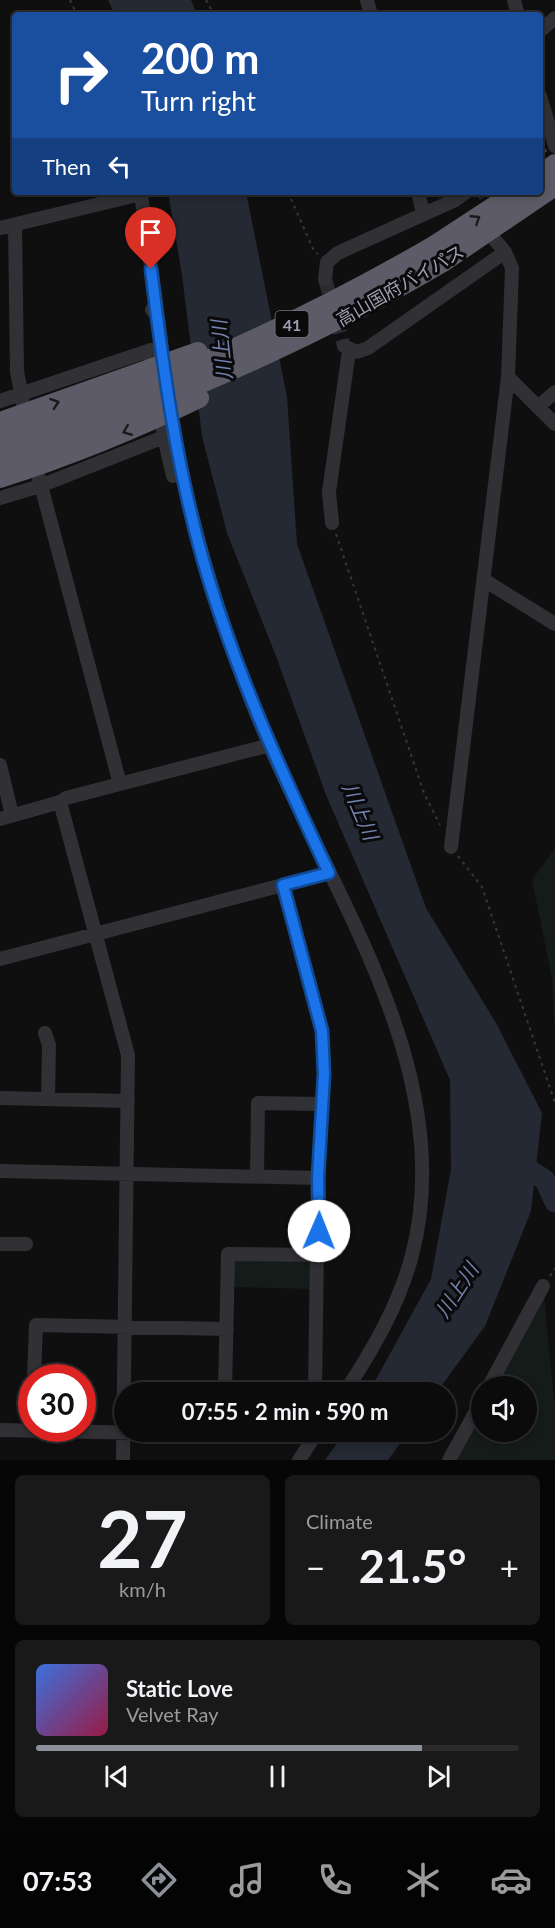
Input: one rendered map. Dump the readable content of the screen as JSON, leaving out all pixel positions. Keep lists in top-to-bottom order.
{
  "streets": {
    "highway": ["高山国府バイパス", "41"]
  },
  "crossings": [
    ["高山国府バイパス", "41"]
  ],
  "water": ["川上川"],
  "page": {
    "turn": ["200 m", "Turn right"],
    "then": "Then",
    "limit": "30",
    "trip": "07:55 · 2 min · 590 m",
    "tile": [
      ["27", "km/h"],
      "Climate"
    ],
    "heat": ["−", "21.5°", "+"],
    "song": ["Static Love", "Velvet Ray"],
    "tabs": "07:53"
  }
}
